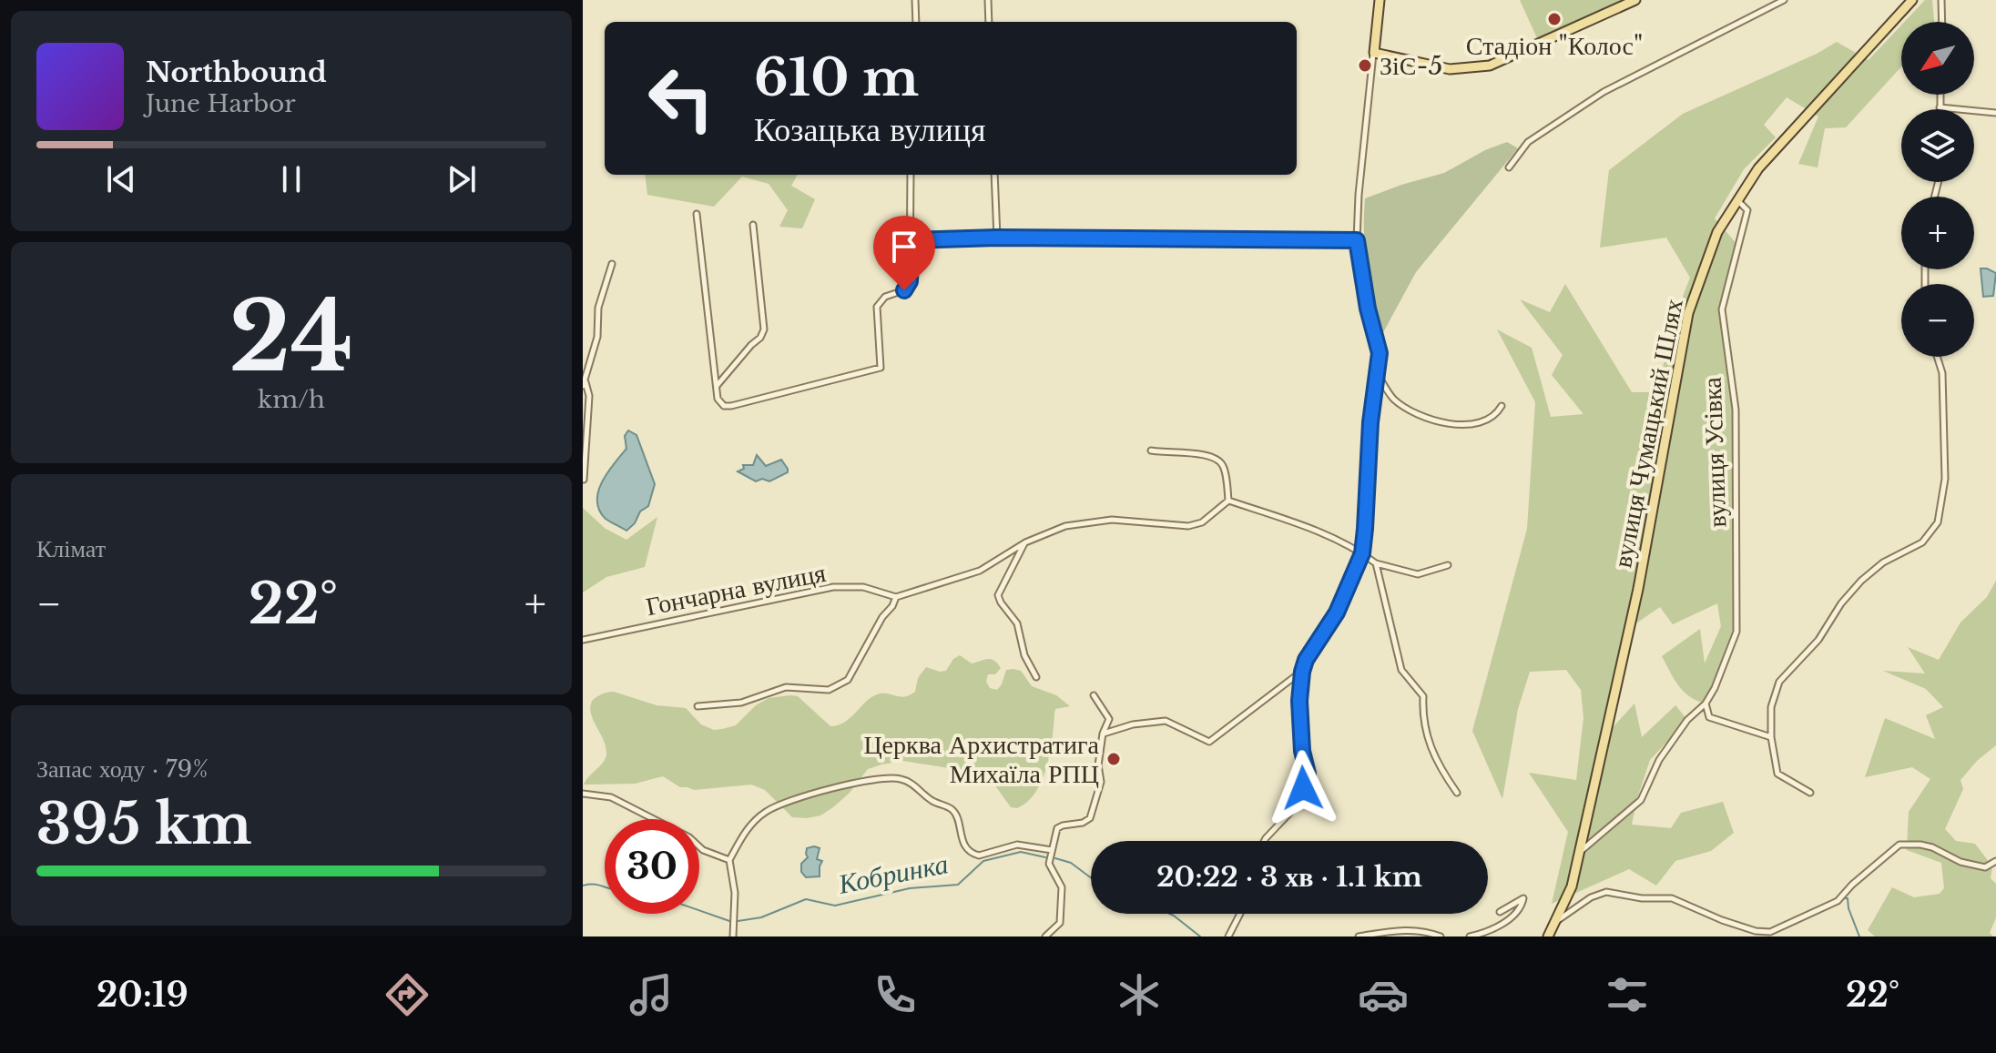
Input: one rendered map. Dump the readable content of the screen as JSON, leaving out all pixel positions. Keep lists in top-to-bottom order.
{
  "streets": {
    "main road": ["вулиця Чумацький Шлях"],
    "street": ["вулиця Усівка", "Гончарна вулиця"]
  },
  "crossings": [
    ["вулиця Чумацький Шлях", "вулиця Усівка"]
  ],
  "water": ["Кобринка"],
  "places": ["Стадіон \"Колос\"", "ЗіС-5", "Церква Архистратига Михаїла РПЦ"],
  "north": "bottom left",
  "page": {
    "map_buttons": ["+", "−"],
    "turn": ["610 m", "Козацька вулиця"],
    "song": ["Northbound", "June Harbor"],
    "tile": [
      ["24", "km/h"],
      "Клімат",
      ["Запас ходу · 79%", "395 km"]
    ],
    "heat": ["−", "22°", "+"],
    "limit": "30",
    "trip": "20:22 · 3 хв · 1.1 km",
    "tabs": ["20:19", "22°"]
  }
}
